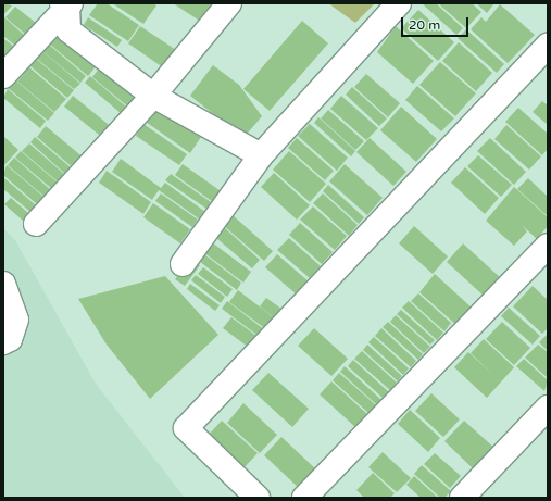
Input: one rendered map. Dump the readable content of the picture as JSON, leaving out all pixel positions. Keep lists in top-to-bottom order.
{
  "scale_bar": "20 m"
}
